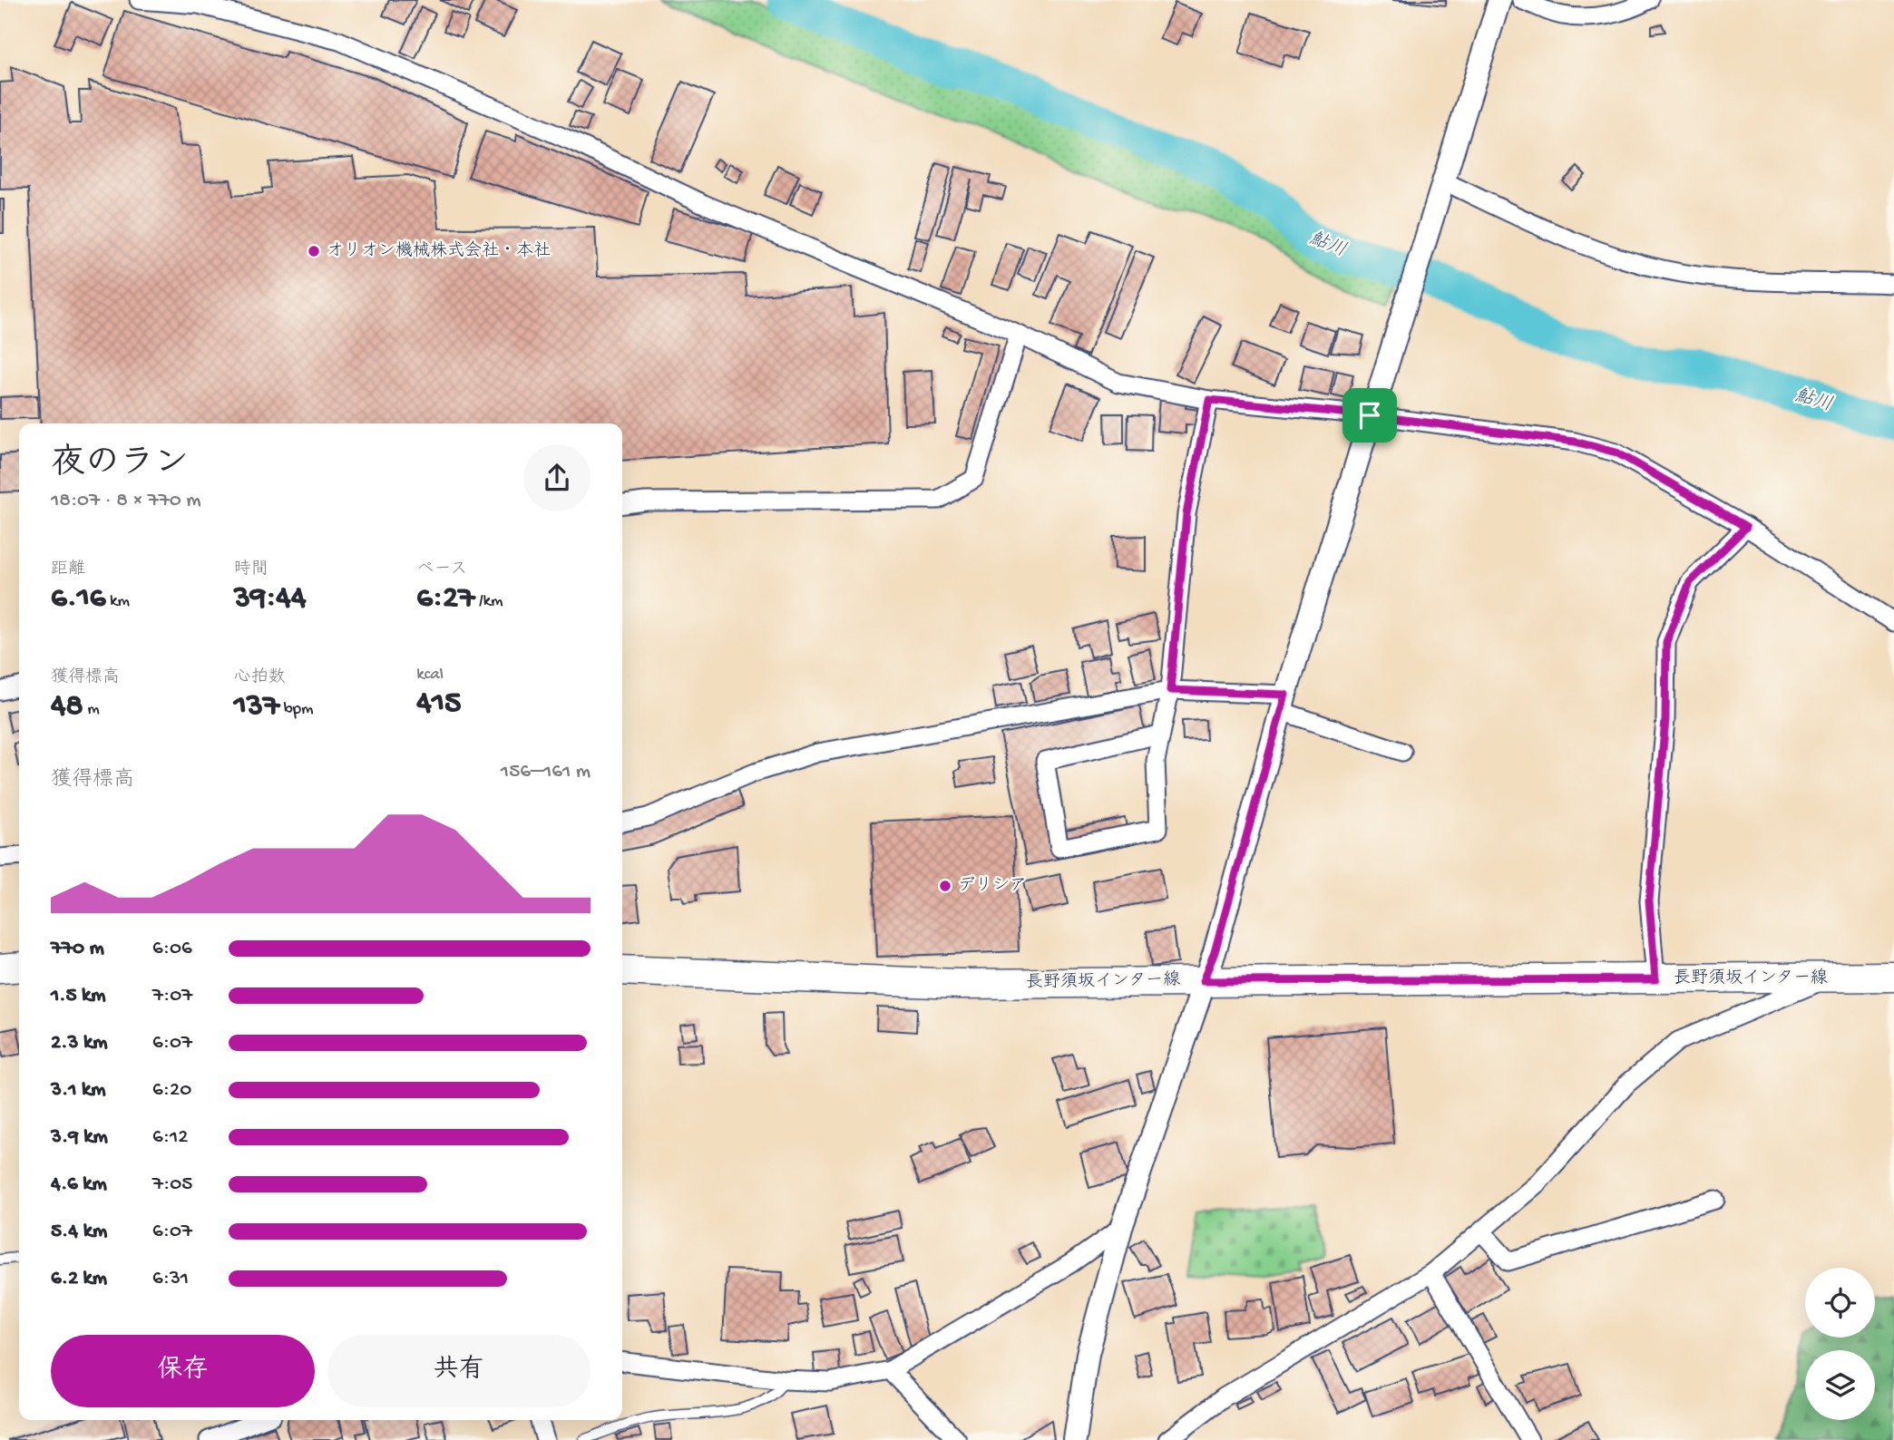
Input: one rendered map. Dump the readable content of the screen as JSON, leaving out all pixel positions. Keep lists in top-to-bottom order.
{
  "streets": {
    "main road": ["長野須坂インター線"]
  },
  "water": ["鮎川"],
  "places": ["オリオン機械株式会社・本社", "デリシア"],
  "page": {
    "heading": ["夜のラン", "18:07 · 8 × 770 m"],
    "stats": [
      ["距離", "6.16 km"],
      ["時間", "39:44"],
      ["ペース", "6:27 /km"],
      ["獲得標高", "48 m"],
      ["心拍数", "137 bpm"],
      ["kcal", "415"]
    ],
    "chart": ["獲得標高", "156–161 m"],
    "list": [
      {
        "name": "770 m",
        "note": "6:06"
      },
      {
        "name": "1.5 km",
        "note": "7:07"
      },
      {
        "name": "2.3 km",
        "note": "6:07"
      },
      {
        "name": "3.1 km",
        "note": "6:20"
      },
      {
        "name": "3.9 km",
        "note": "6:12"
      },
      {
        "name": "4.6 km",
        "note": "7:05"
      },
      {
        "name": "5.4 km",
        "note": "6:07"
      },
      {
        "name": "6.2 km",
        "note": "6:31"
      }
    ],
    "buttons": ["保存", "共有"]
  }
}
